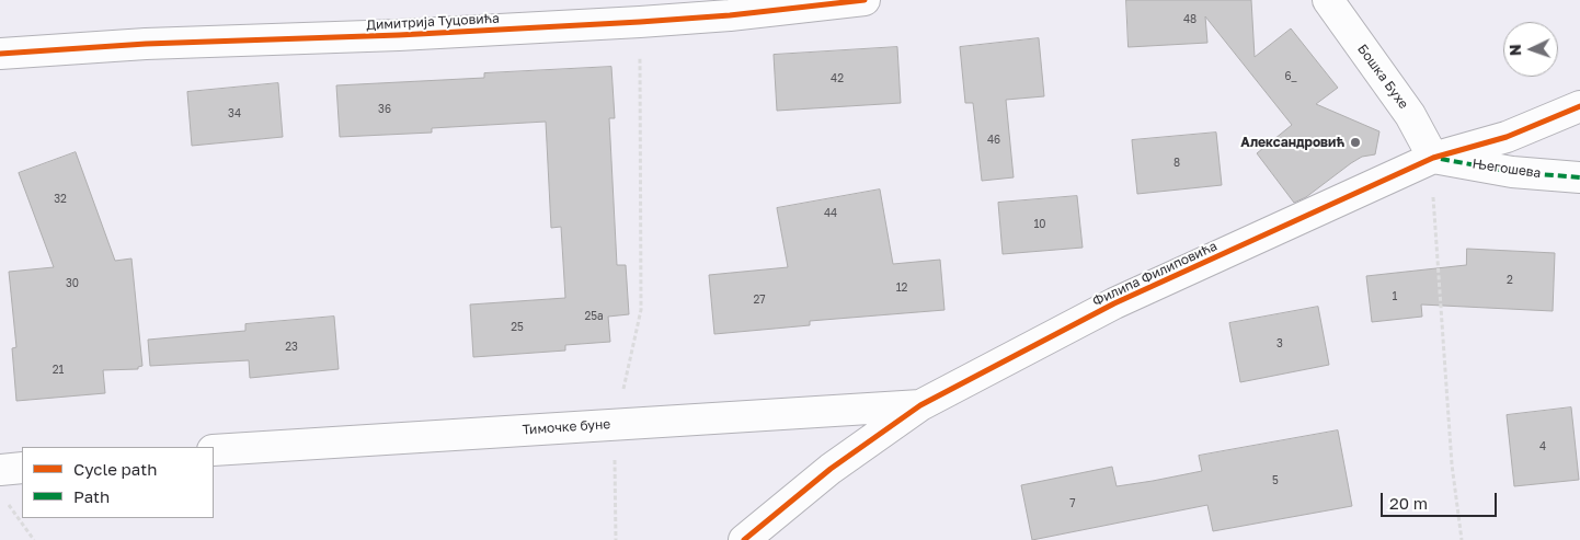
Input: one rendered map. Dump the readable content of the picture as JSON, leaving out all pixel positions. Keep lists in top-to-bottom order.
{
  "streets": {
    "street": [
      "Димитрија Туцовића",
      "Бошка Бухе",
      "Његошева",
      "Филипа Филиповића",
      "Тимочке буне"
    ]
  },
  "crossings": [
    ["Бошка Бухе", "Његошева"],
    ["Бошка Бухе", "Филипа Филиповића"],
    ["Његошева", "Филипа Филиповића"],
    ["Филипа Филиповића", "Тимочке буне"]
  ],
  "places": ["Александровић"],
  "house_numbers": [
    "48",
    "6_",
    "42",
    "36",
    "34",
    "46",
    "8",
    "32",
    "44",
    "10",
    "2",
    "30",
    "12",
    "1",
    "27",
    "25a",
    "25",
    "3",
    "23",
    "21",
    "4",
    "5",
    "7"
  ],
  "legend": ["Cycle path", "Path"],
  "scale_bar": "20 m",
  "north": "left"
}
